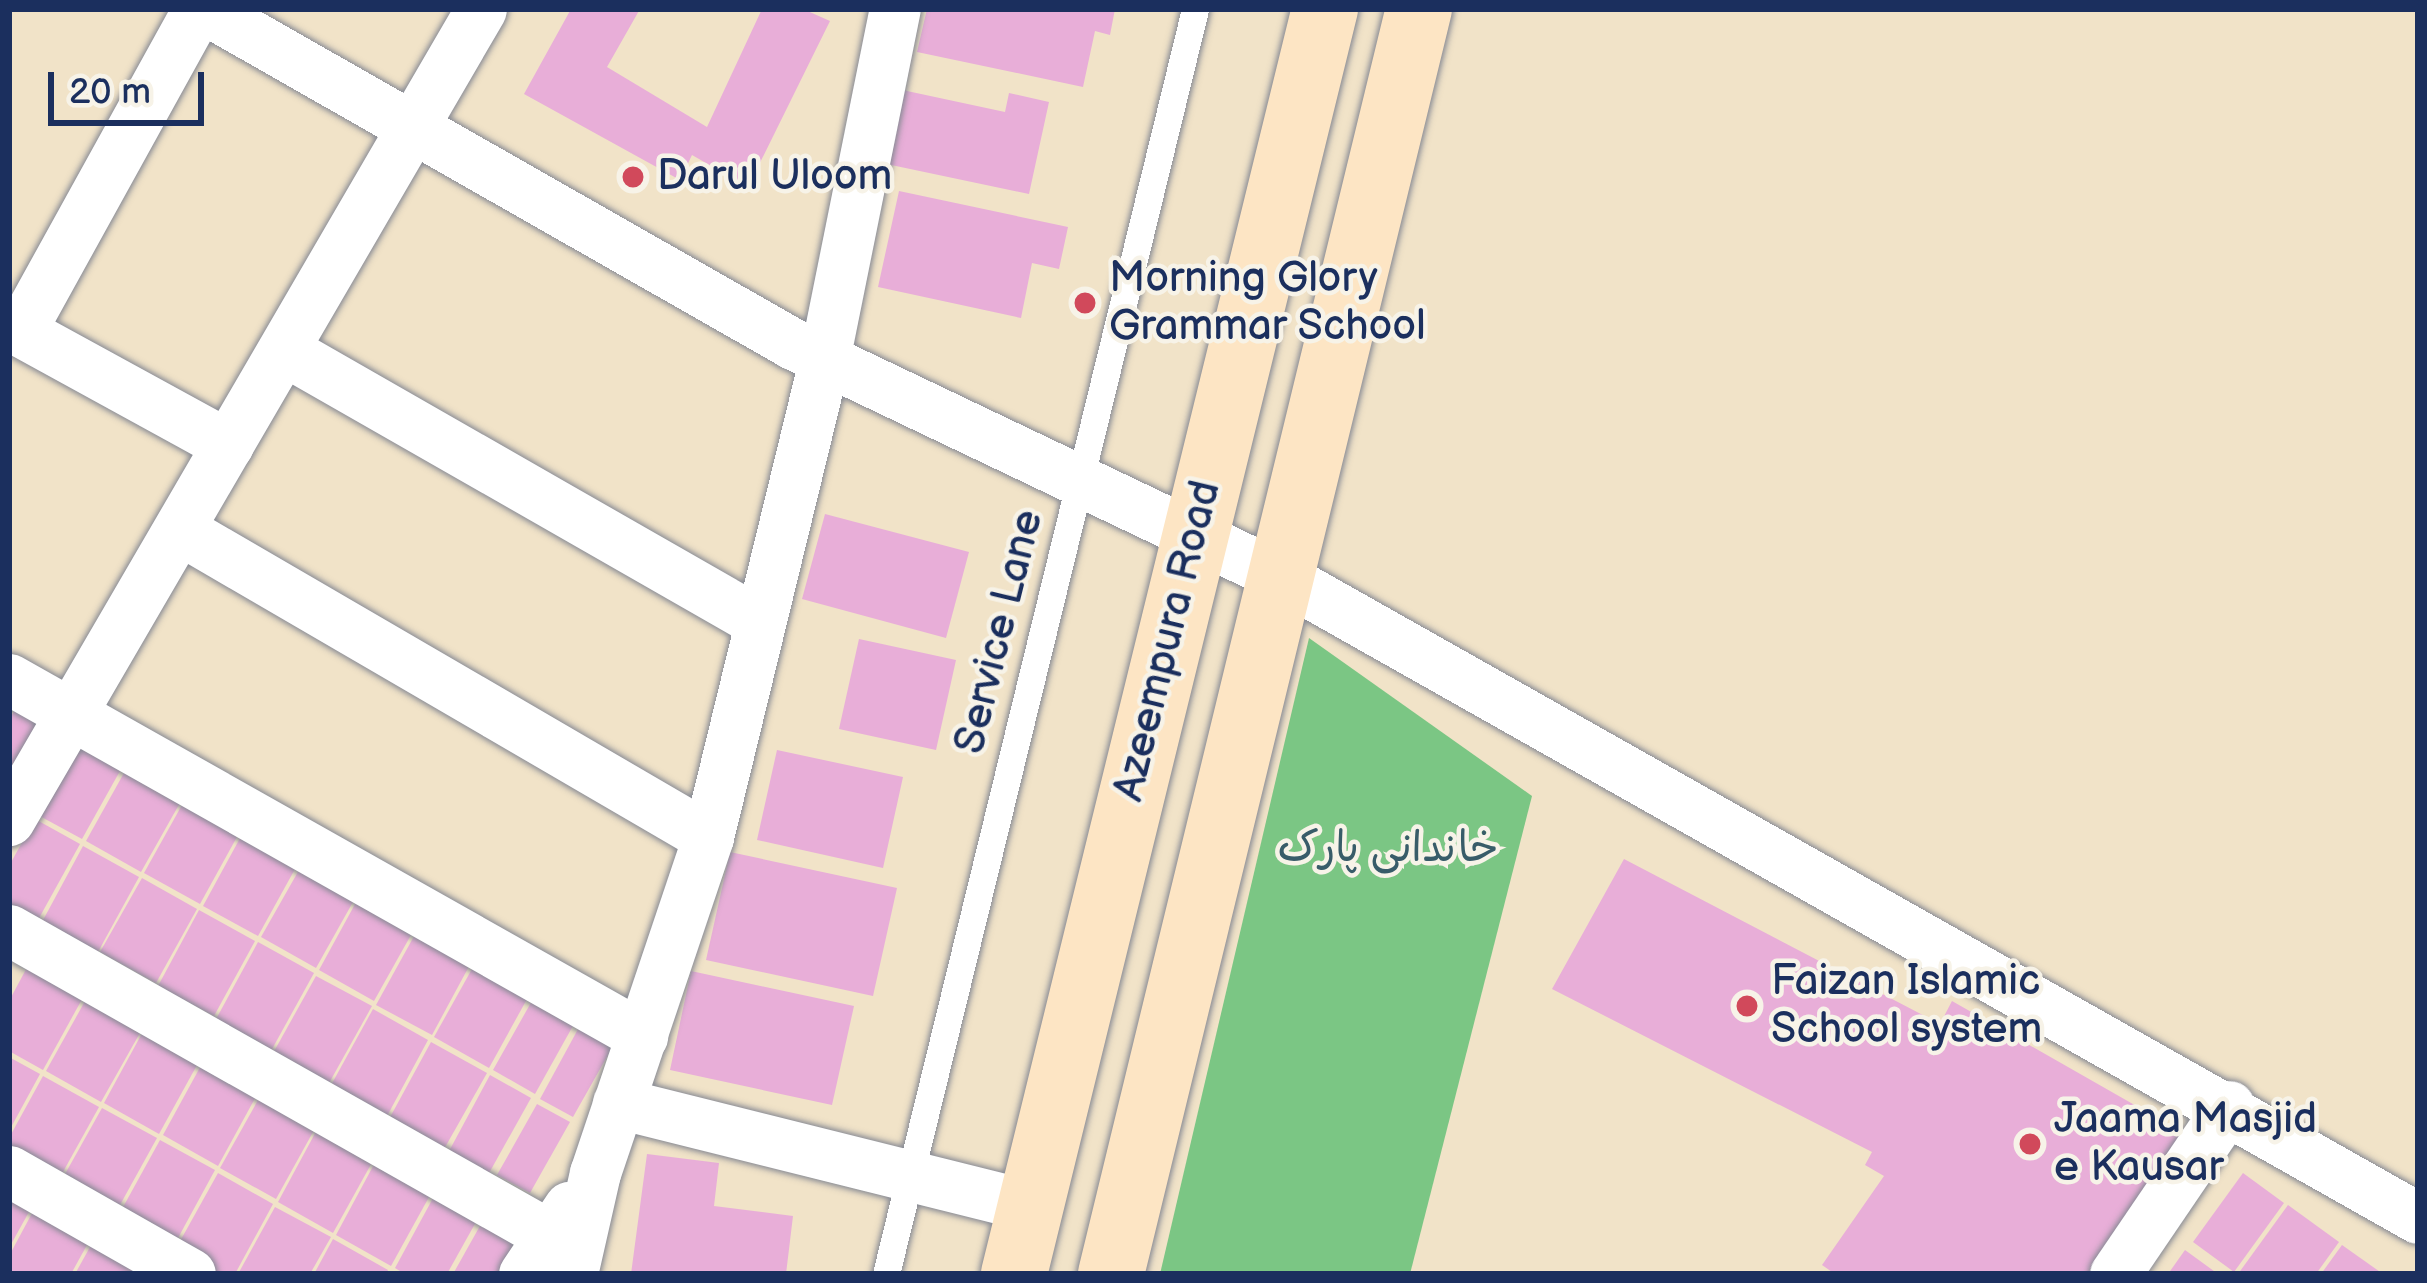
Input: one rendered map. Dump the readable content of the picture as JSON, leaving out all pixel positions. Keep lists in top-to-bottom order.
{
  "streets": {
    "main road": ["Azeempura Road"],
    "lane": ["Service Lane"]
  },
  "parks": ["خاندانی پارک"],
  "places": [
    "Darul Uloom",
    "Morning Glory Grammar School",
    "Faizan Islamic School system",
    "Jaama Masjid e Kausar"
  ],
  "scale_bar": "20 m"
}
